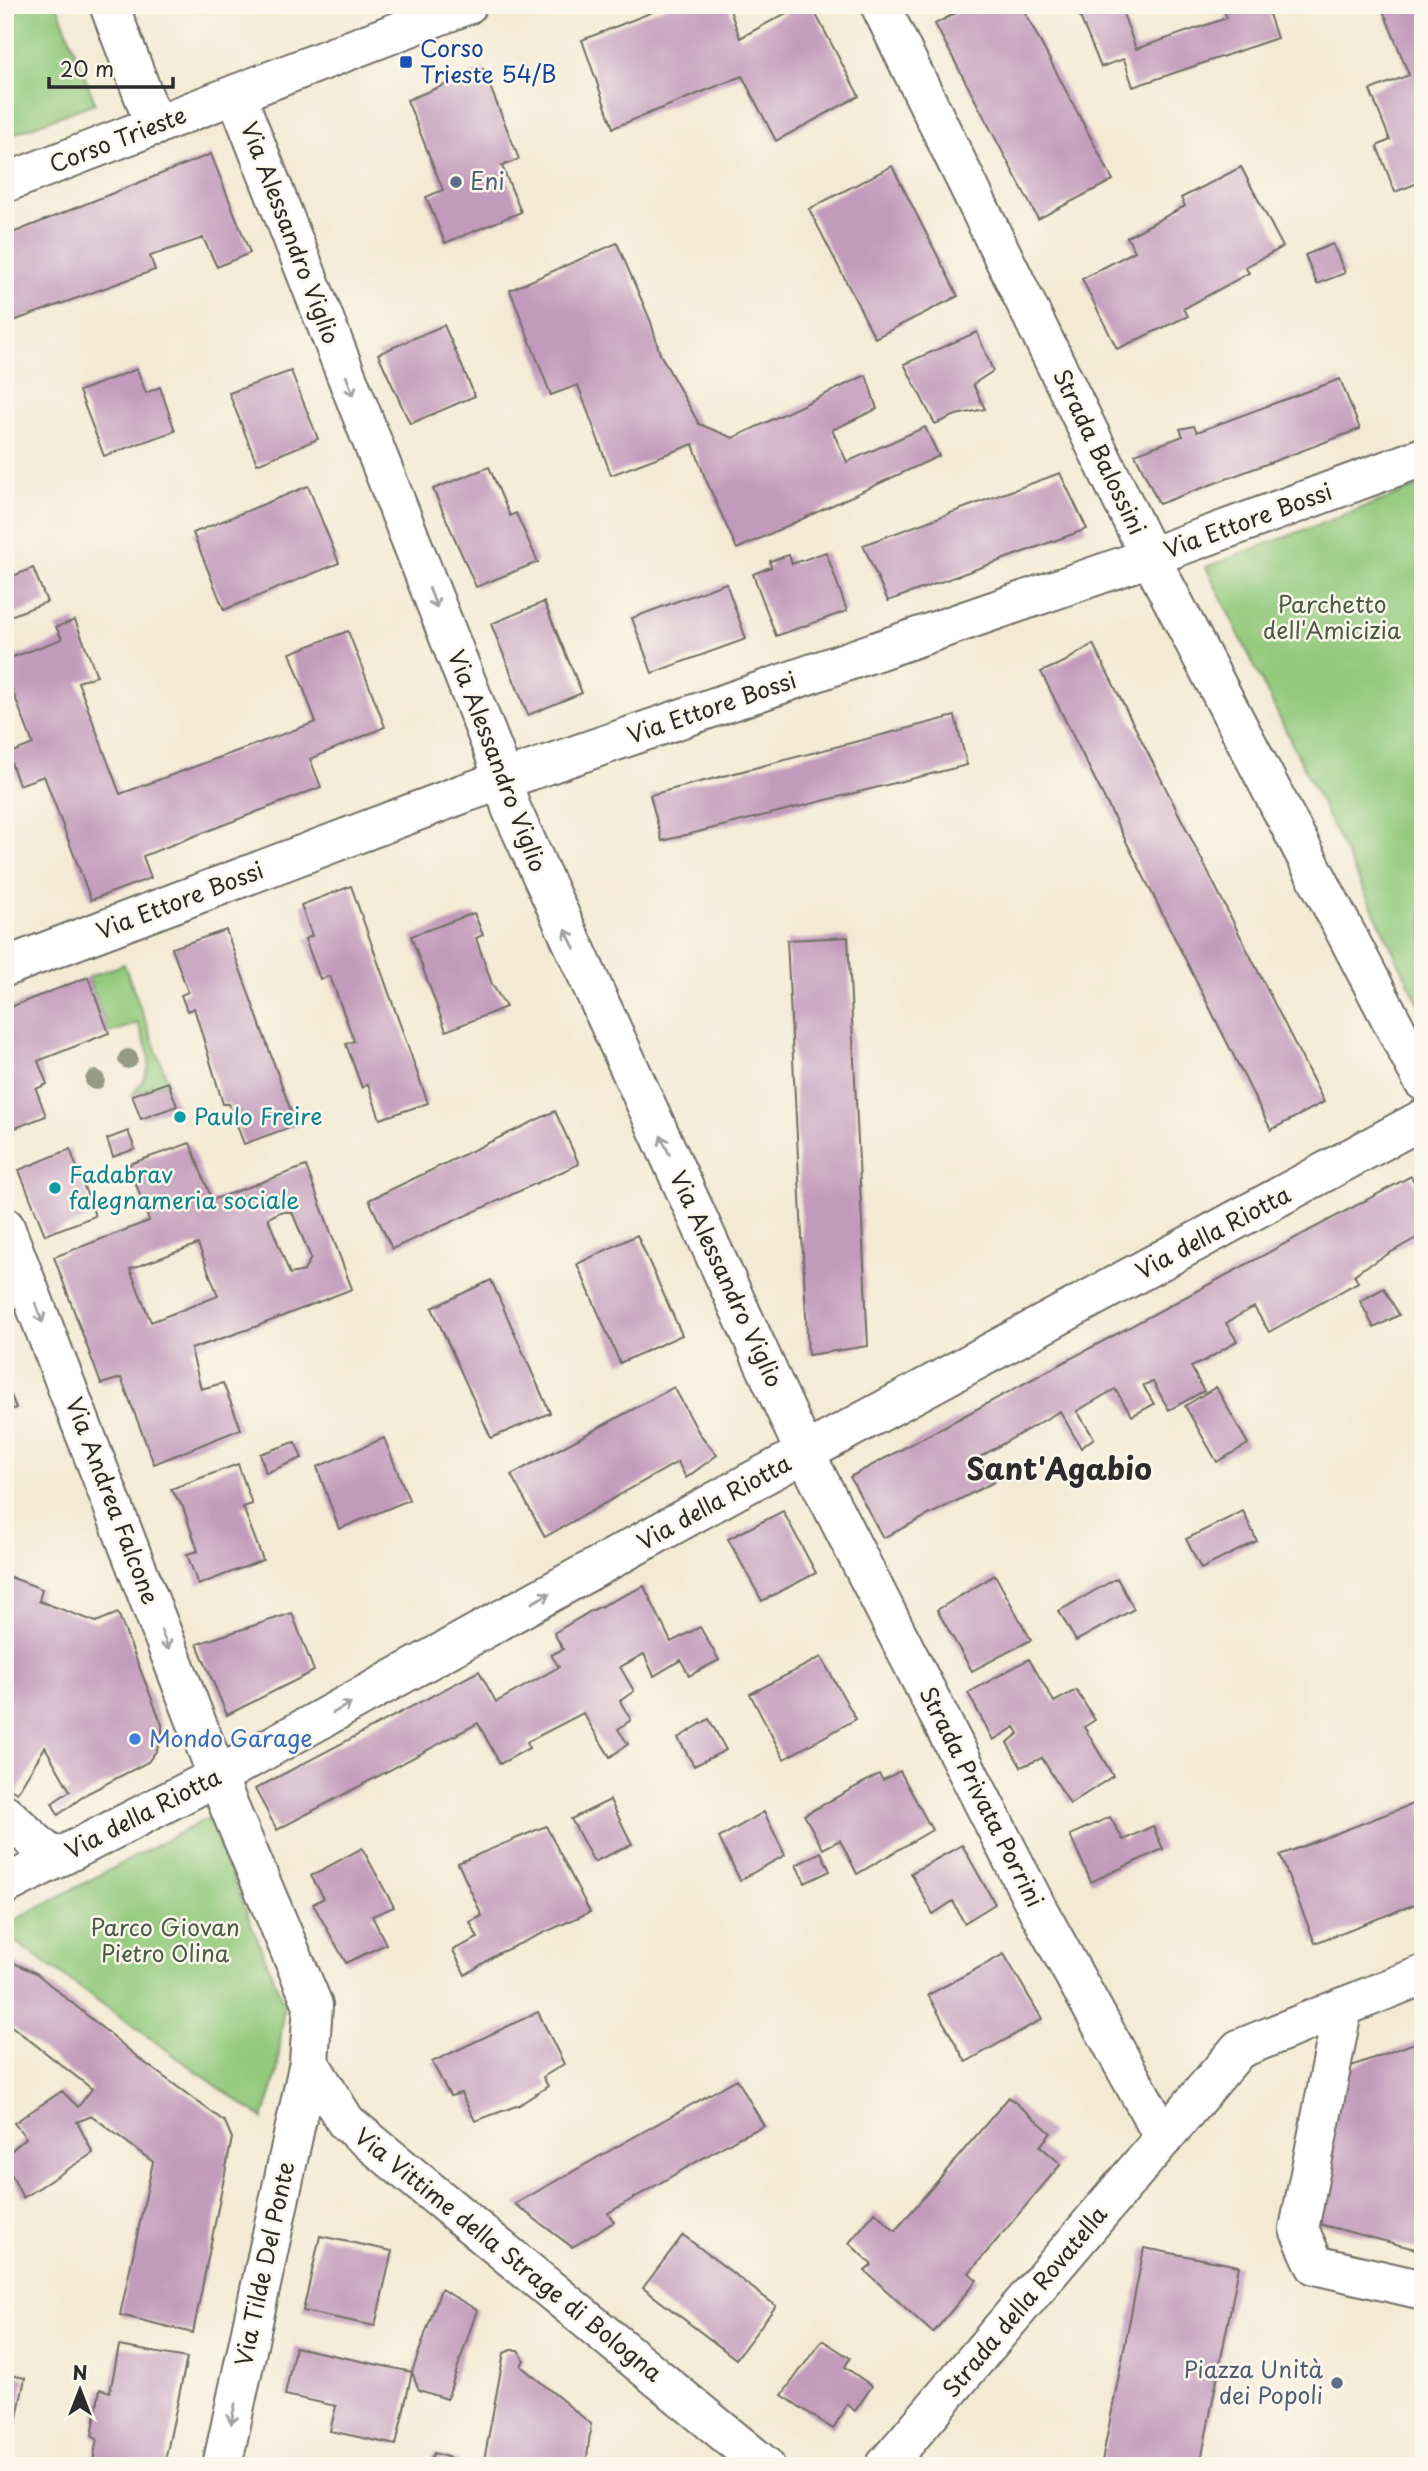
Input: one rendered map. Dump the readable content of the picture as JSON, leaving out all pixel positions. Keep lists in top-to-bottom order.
{
  "streets": {
    "street": [
      "Corso Trieste",
      "Via Alessandro Viglio",
      "Strada Balossini",
      "Via Ettore Bossi",
      "Via della Riotta",
      "Via Andrea Falcone",
      "Strada Privata Porrini",
      "Via Vittime della Strage di Bologna",
      "Via Tilde Del Ponte",
      "Strada della Rovatella"
    ]
  },
  "crossings": [
    ["Corso Trieste", "Via Alessandro Viglio"],
    ["Via Alessandro Viglio", "Via Ettore Bossi"],
    ["Via Alessandro Viglio", "Via della Riotta"],
    ["Via Alessandro Viglio", "Strada Privata Porrini"],
    ["Strada Balossini", "Via Ettore Bossi"],
    ["Via della Riotta", "Via Andrea Falcone"],
    ["Via della Riotta", "Strada Privata Porrini"],
    ["Strada Privata Porrini", "Strada della Rovatella"],
    ["Via Vittime della Strage di Bologna", "Via Tilde Del Ponte"]
  ],
  "one_way": ["Via della Riotta", "Via Andrea Falcone", "Via Tilde Del Ponte"],
  "districts": ["Sant'Agabio"],
  "parks": ["Parchetto dell'Amicizia", "Parco Giovan Pietro Olina"],
  "places": {
    "transit": ["Corso Trieste 54/B"],
    "other": [
      "Eni",
      "Paulo Freire",
      "Fadabrav falegnameria sociale",
      "Mondo Garage",
      "Piazza Unità dei Popoli"
    ]
  },
  "scale_bar": "20 m",
  "north": "top"
}
